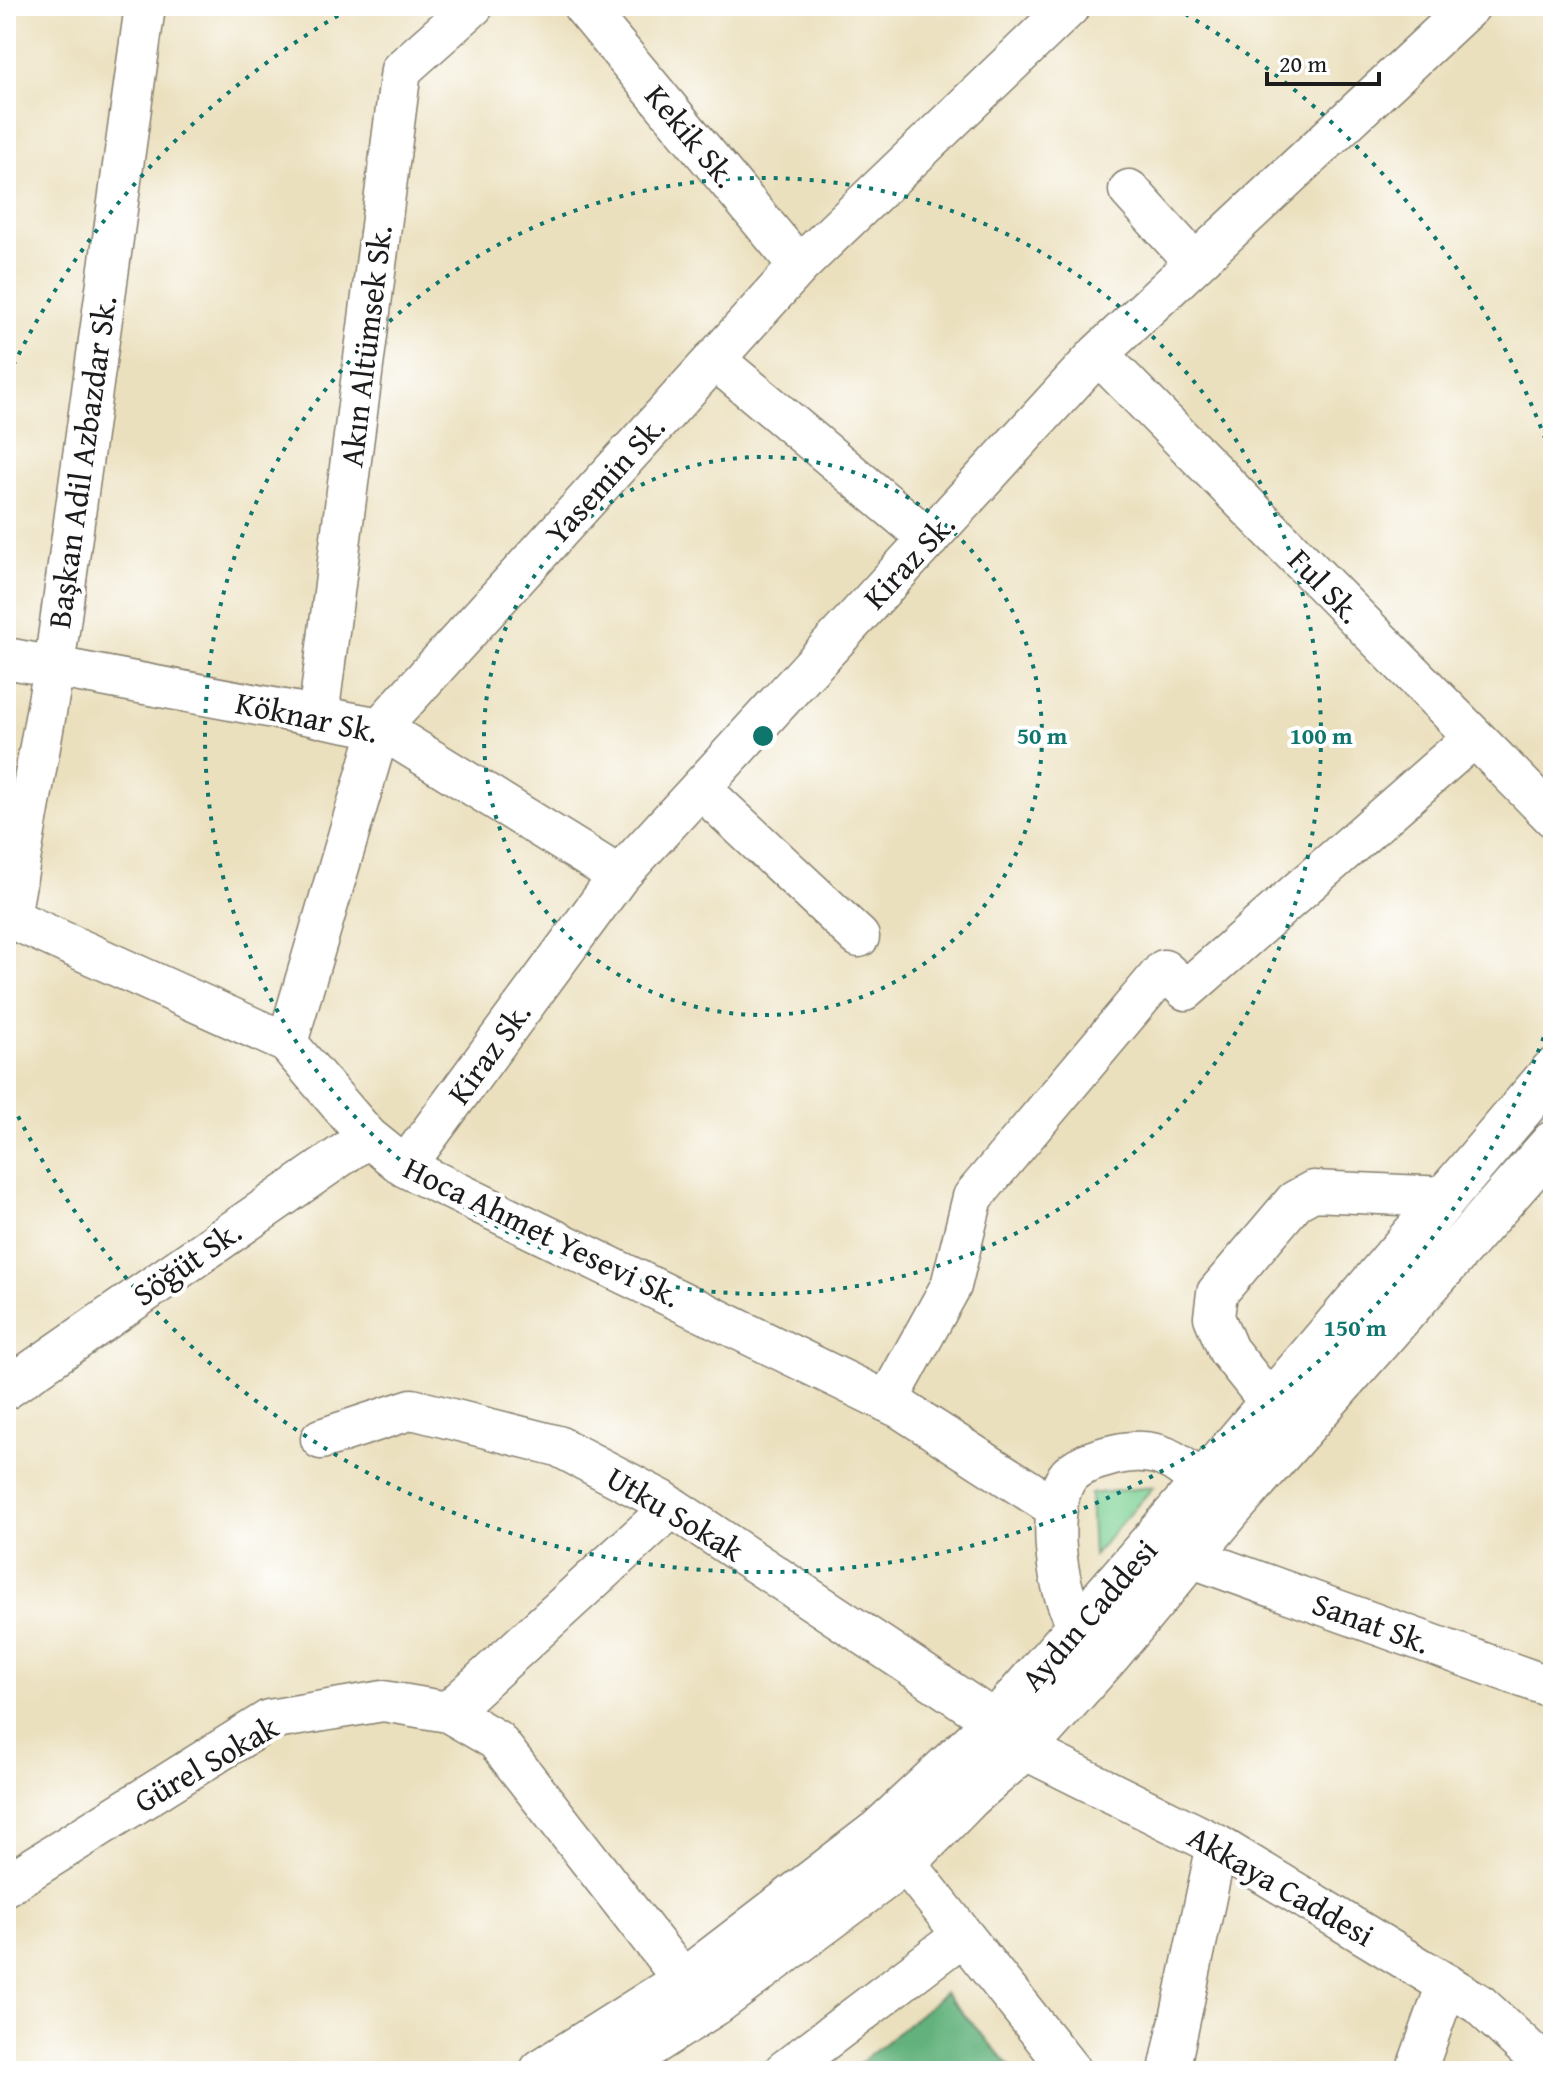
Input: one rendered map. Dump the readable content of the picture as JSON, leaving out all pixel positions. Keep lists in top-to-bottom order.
{
  "streets": {
    "main road": ["Aydın Caddesi"],
    "street": [
      "Kekik Sk.",
      "Akın Altümsek Sk.",
      "Başkan Adil Azbazdar Sk.",
      "Yasemin Sk.",
      "Kiraz Sk.",
      "Ful Sk.",
      "Köknar Sk.",
      "Hoca Ahmet Yesevi Sk.",
      "Söğüt Sk.",
      "Utku Sokak",
      "Sanat Sk.",
      "Gürel Sokak",
      "Akkaya Caddesi"
    ]
  },
  "crossings": [
    ["Kekik Sk.", "Yasemin Sk."],
    ["Akın Altümsek Sk.", "Köknar Sk."],
    ["Başkan Adil Azbazdar Sk.", "Köknar Sk."],
    ["Başkan Adil Azbazdar Sk.", "Hoca Ahmet Yesevi Sk."],
    ["Yasemin Sk.", "Köknar Sk."],
    ["Yasemin Sk.", "Hoca Ahmet Yesevi Sk."],
    ["Kiraz Sk.", "Ful Sk."],
    ["Kiraz Sk.", "Köknar Sk."],
    ["Kiraz Sk.", "Hoca Ahmet Yesevi Sk."],
    ["Hoca Ahmet Yesevi Sk.", "Söğüt Sk."],
    ["Utku Sokak", "Aydın Caddesi"],
    ["Utku Sokak", "Akkaya Caddesi"],
    ["Aydın Caddesi", "Sanat Sk."],
    ["Aydın Caddesi", "Gürel Sokak"],
    ["Aydın Caddesi", "Akkaya Caddesi"]
  ],
  "scale_bar": "20 m",
  "rings": ["50 m", "100 m", "150 m"]
}
